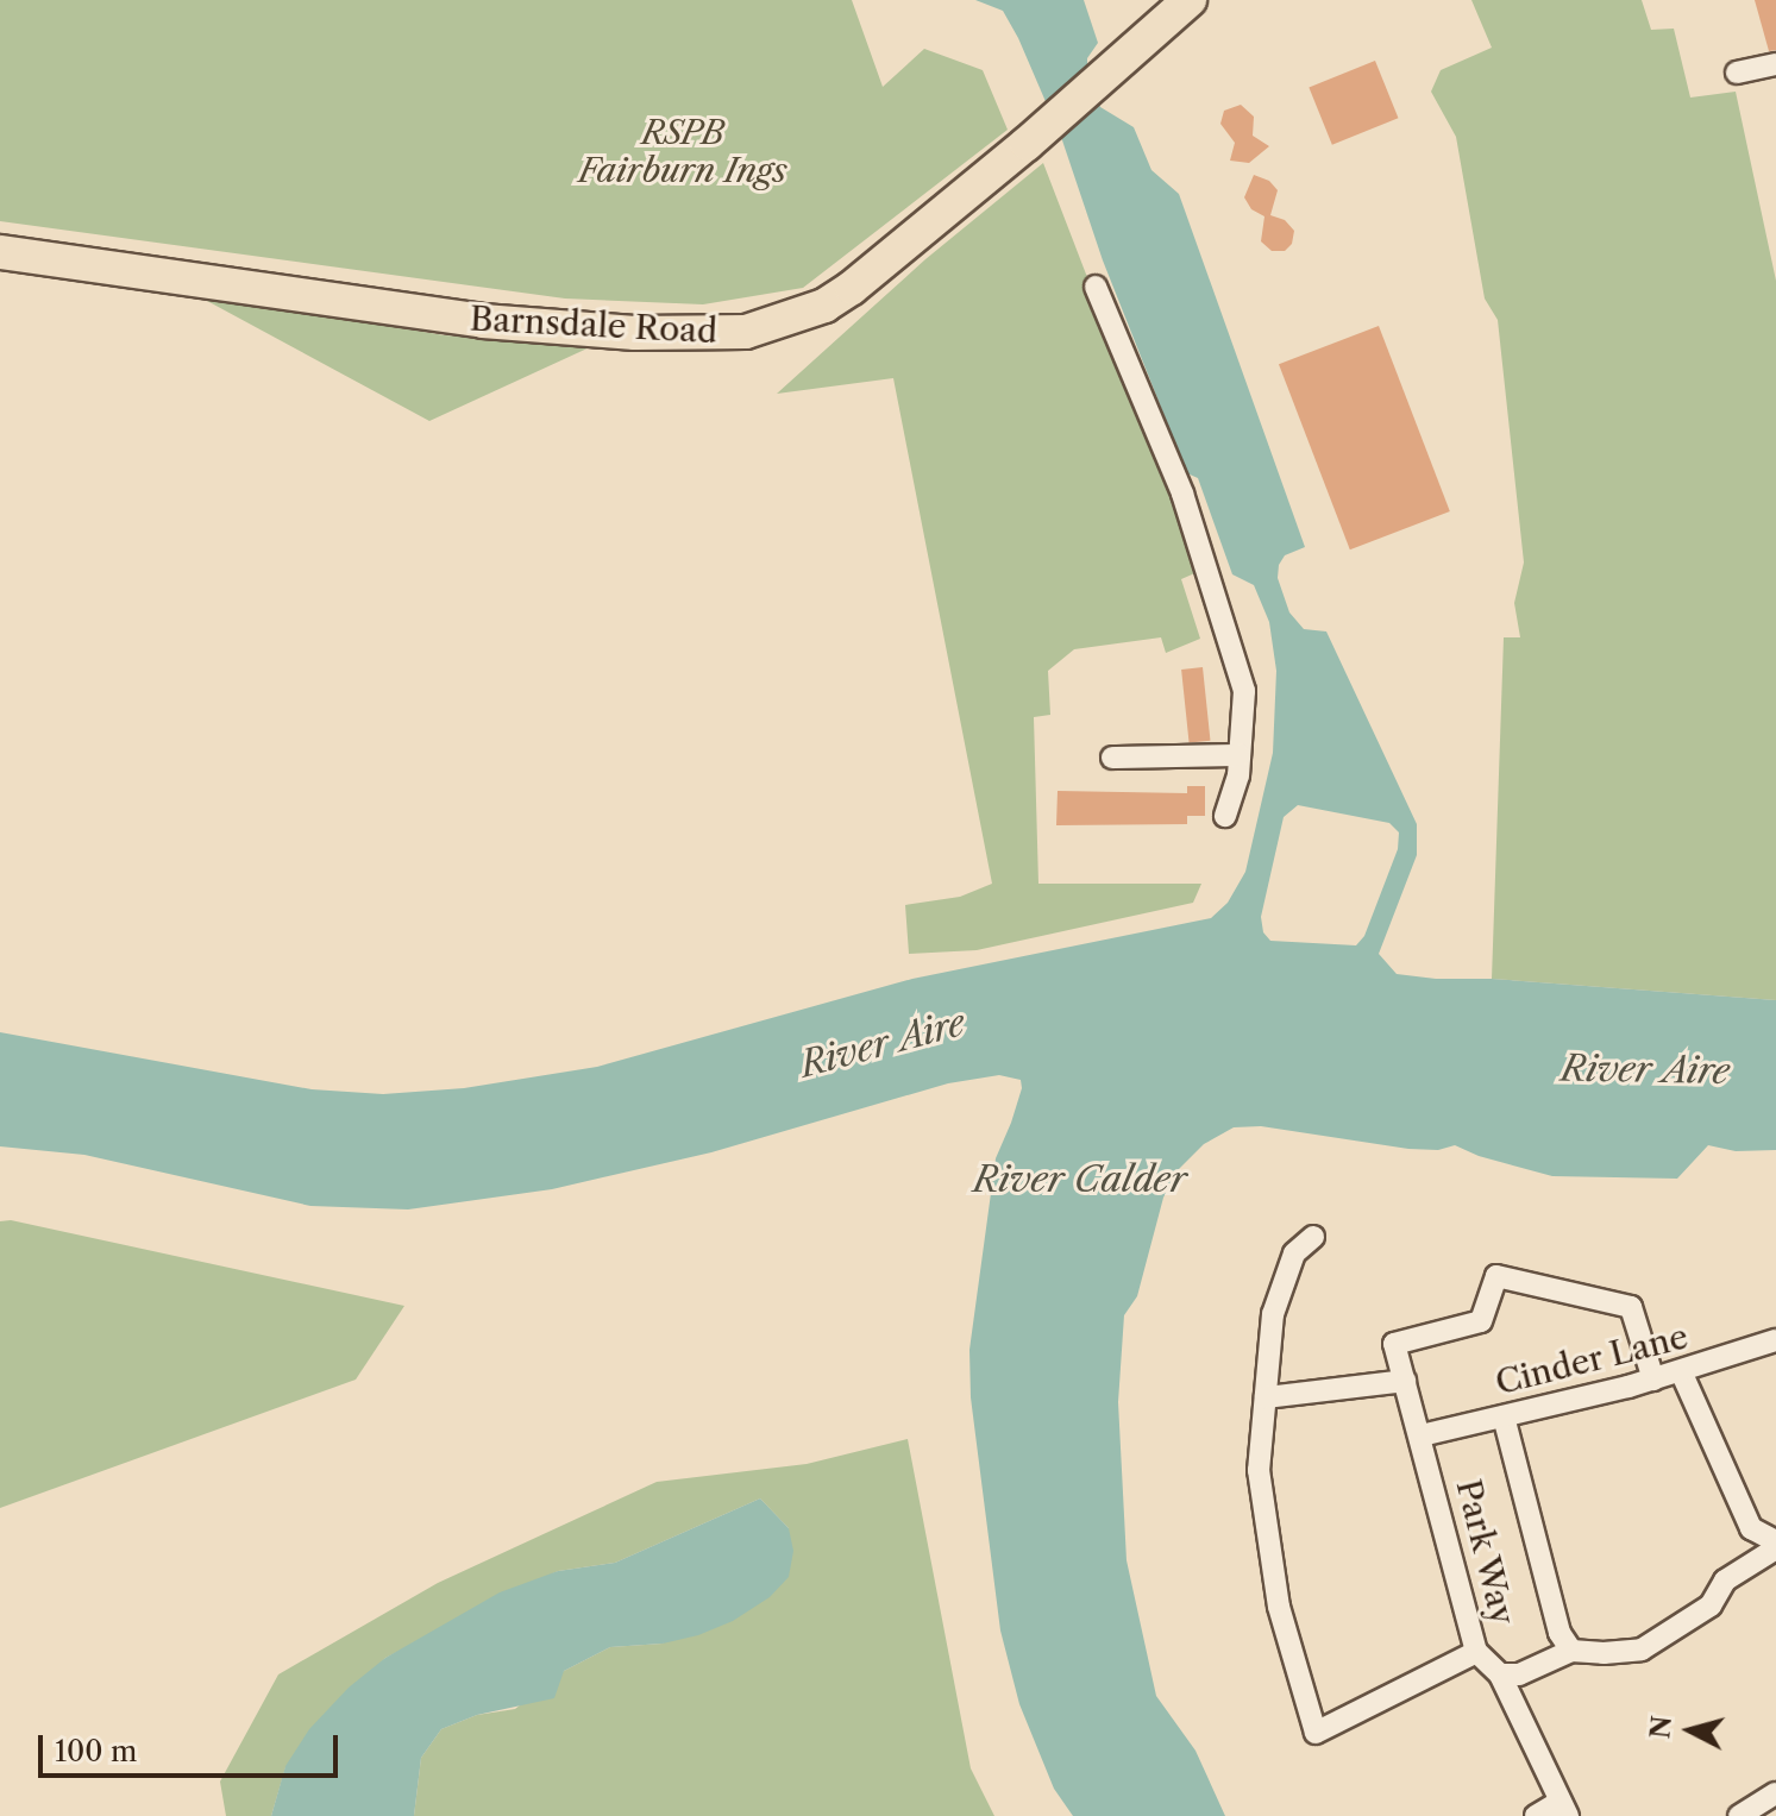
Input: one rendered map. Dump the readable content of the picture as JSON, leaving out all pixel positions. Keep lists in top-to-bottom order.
{
  "streets": {
    "main road": ["Barnsdale Road"],
    "street": ["Cinder Lane", "Park Way"]
  },
  "crossings": [
    ["Cinder Lane", "Park Way"]
  ],
  "water": ["River Aire", "River Calder"],
  "parks": ["RSPB Fairburn Ings"],
  "scale_bar": "100 m",
  "north": "left"
}
